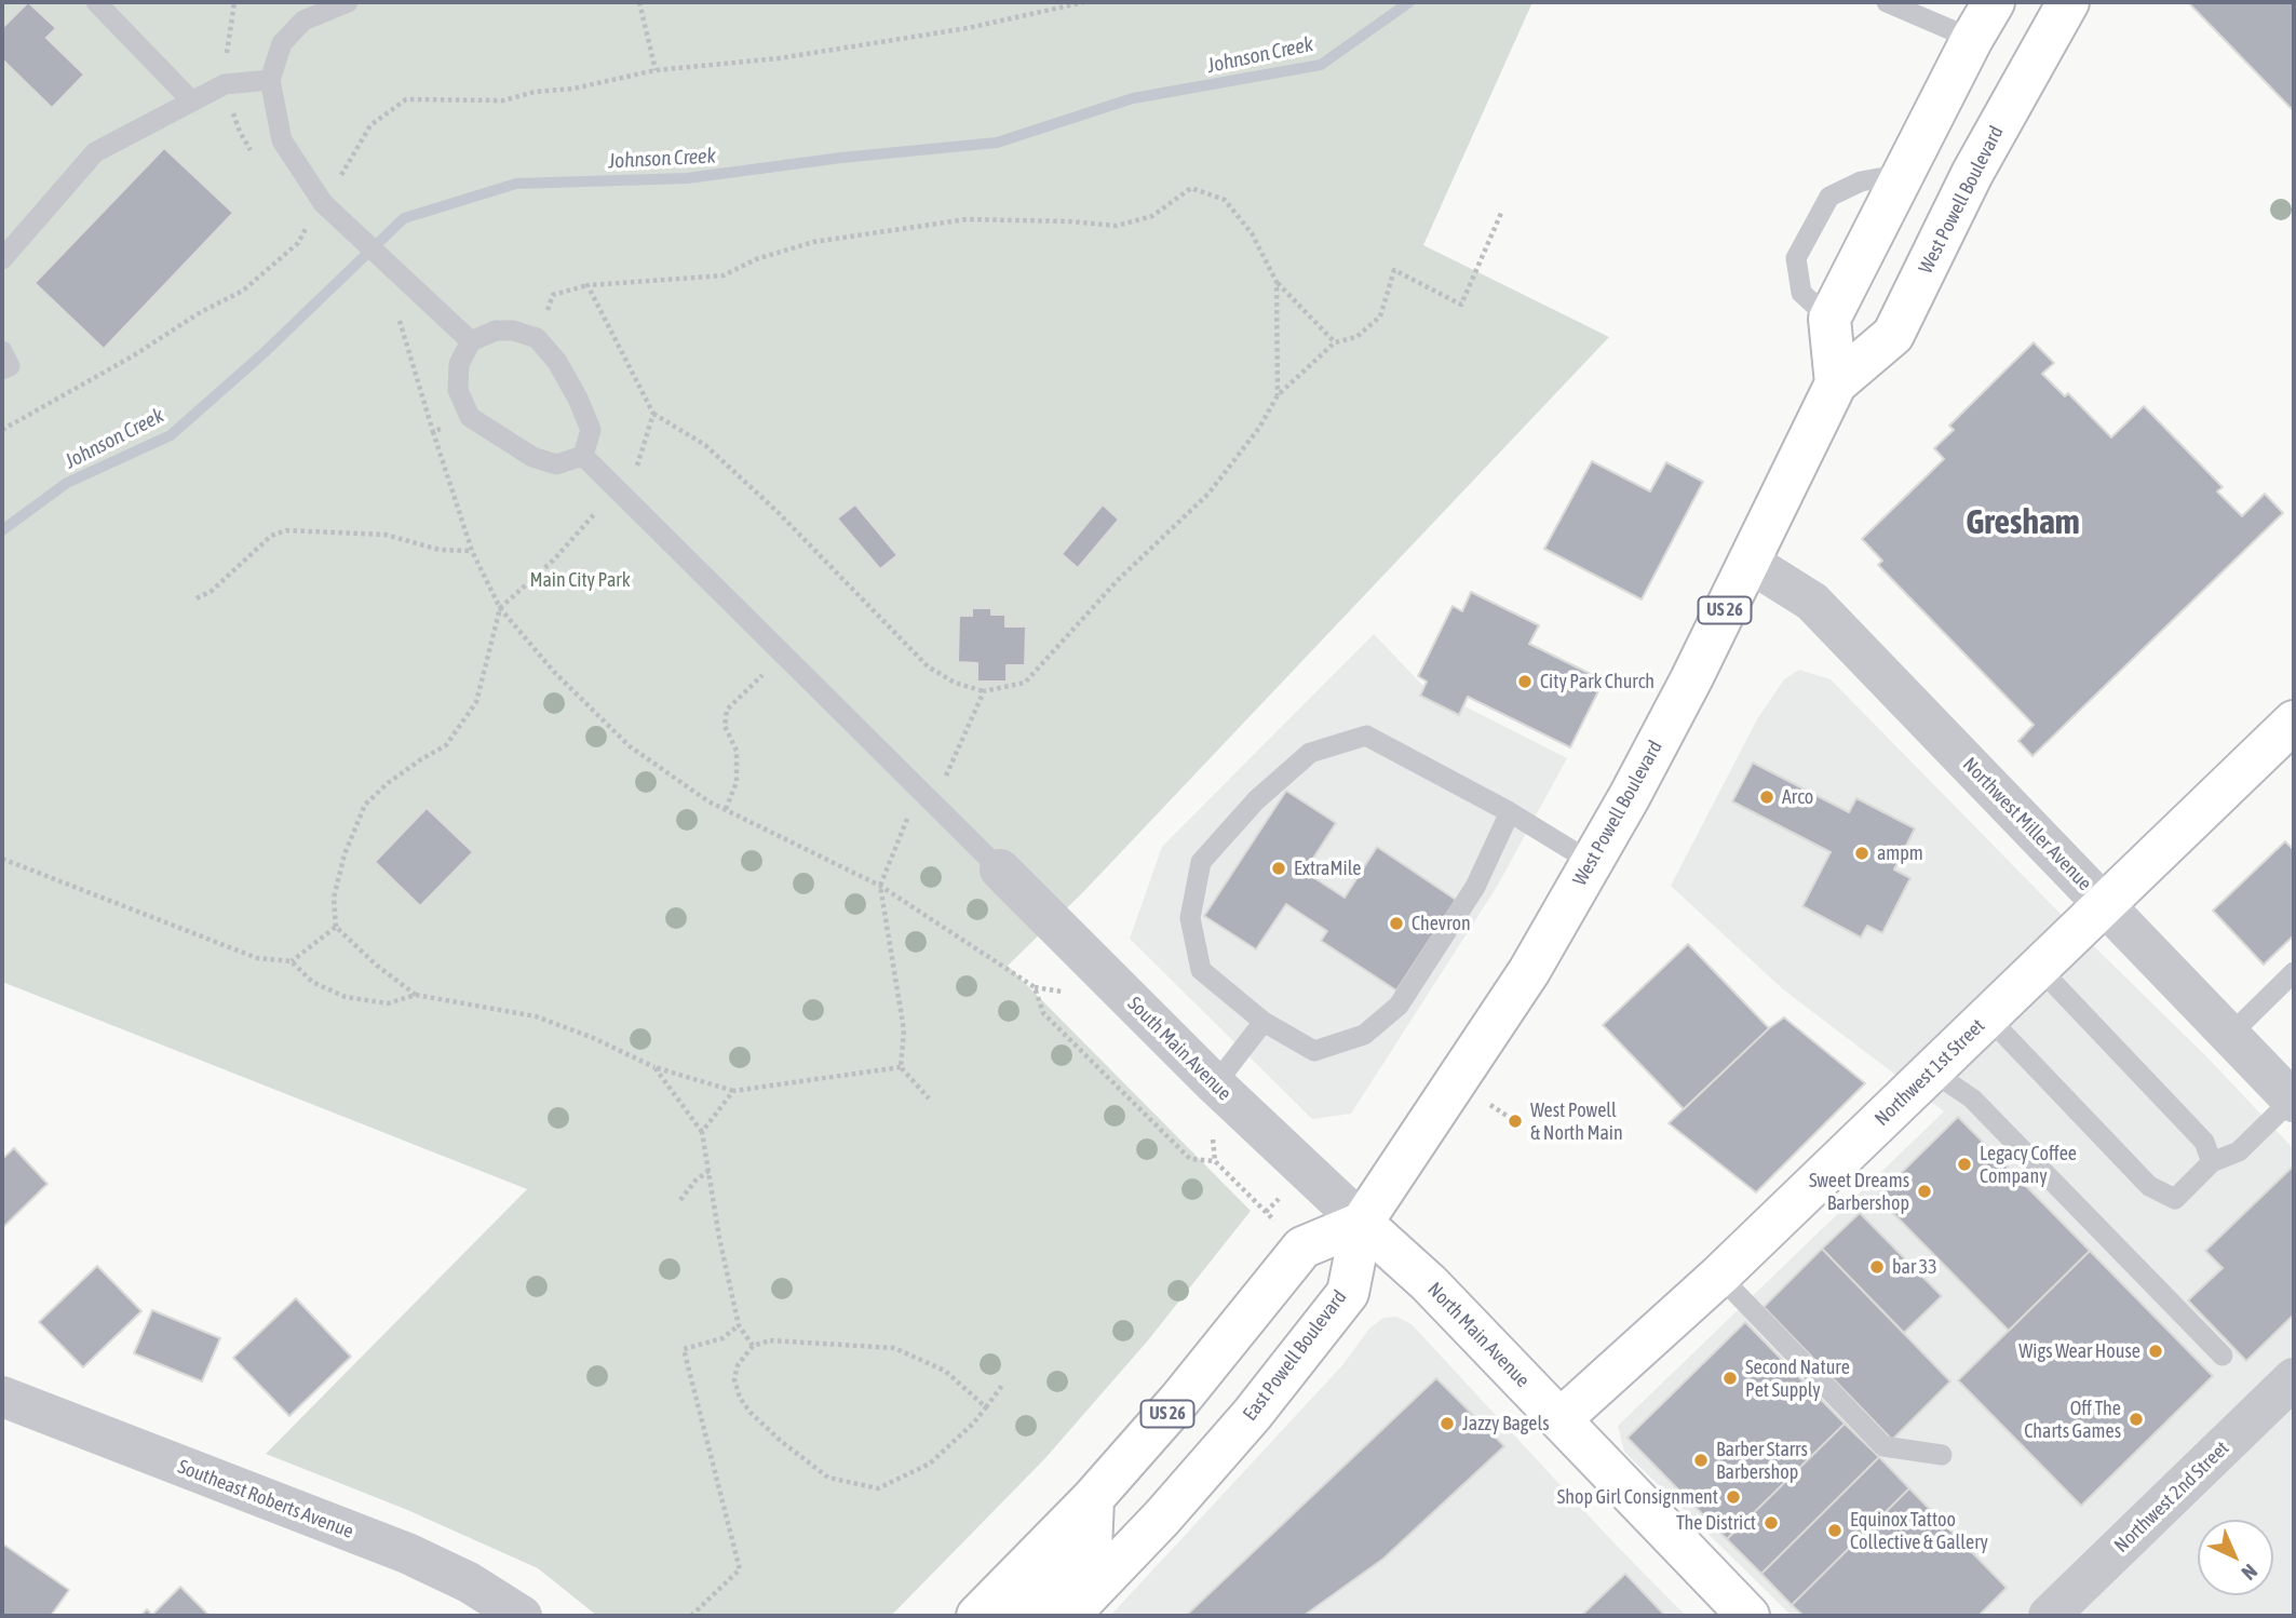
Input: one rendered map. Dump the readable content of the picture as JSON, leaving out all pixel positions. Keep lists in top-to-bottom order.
{
  "streets": {
    "main road": [
      "West Powell Boulevard",
      "US 26",
      "Northwest 1st Street",
      "North Main Avenue",
      "East Powell Boulevard"
    ],
    "street": [
      "Northwest Miller Avenue",
      "South Main Avenue",
      "Northwest 2nd Street",
      "Southeast Roberts Avenue"
    ]
  },
  "crossings": [
    ["West Powell Boulevard", "US 26"],
    ["West Powell Boulevard", "Northwest Miller Avenue"],
    ["West Powell Boulevard", "South Main Avenue"],
    ["West Powell Boulevard", "North Main Avenue"],
    ["West Powell Boulevard", "East Powell Boulevard"],
    ["US 26", "South Main Avenue"],
    ["US 26", "North Main Avenue"],
    ["US 26", "East Powell Boulevard"],
    ["Northwest Miller Avenue", "Northwest 1st Street"],
    ["South Main Avenue", "North Main Avenue"],
    ["South Main Avenue", "East Powell Boulevard"],
    ["Northwest 1st Street", "North Main Avenue"],
    ["North Main Avenue", "East Powell Boulevard"]
  ],
  "districts": ["Gresham"],
  "water": ["Johnson Creek"],
  "parks": ["Main City Park"],
  "places": [
    "City Park Church",
    "Arco",
    "ampm",
    "ExtraMile",
    "Chevron",
    "West Powell & North Main",
    "Legacy Coffee Company",
    "Sweet Dreams Barbershop",
    "bar 33",
    "Wigs Wear House",
    "Second Nature Pet Supply",
    "Off The Charts Games",
    "Jazzy Bagels",
    "Barber Starrs Barbershop",
    "Shop Girl Consignment",
    "The District",
    "Equinox Tattoo Collective & Gallery"
  ],
  "north": "bottom right"
}
